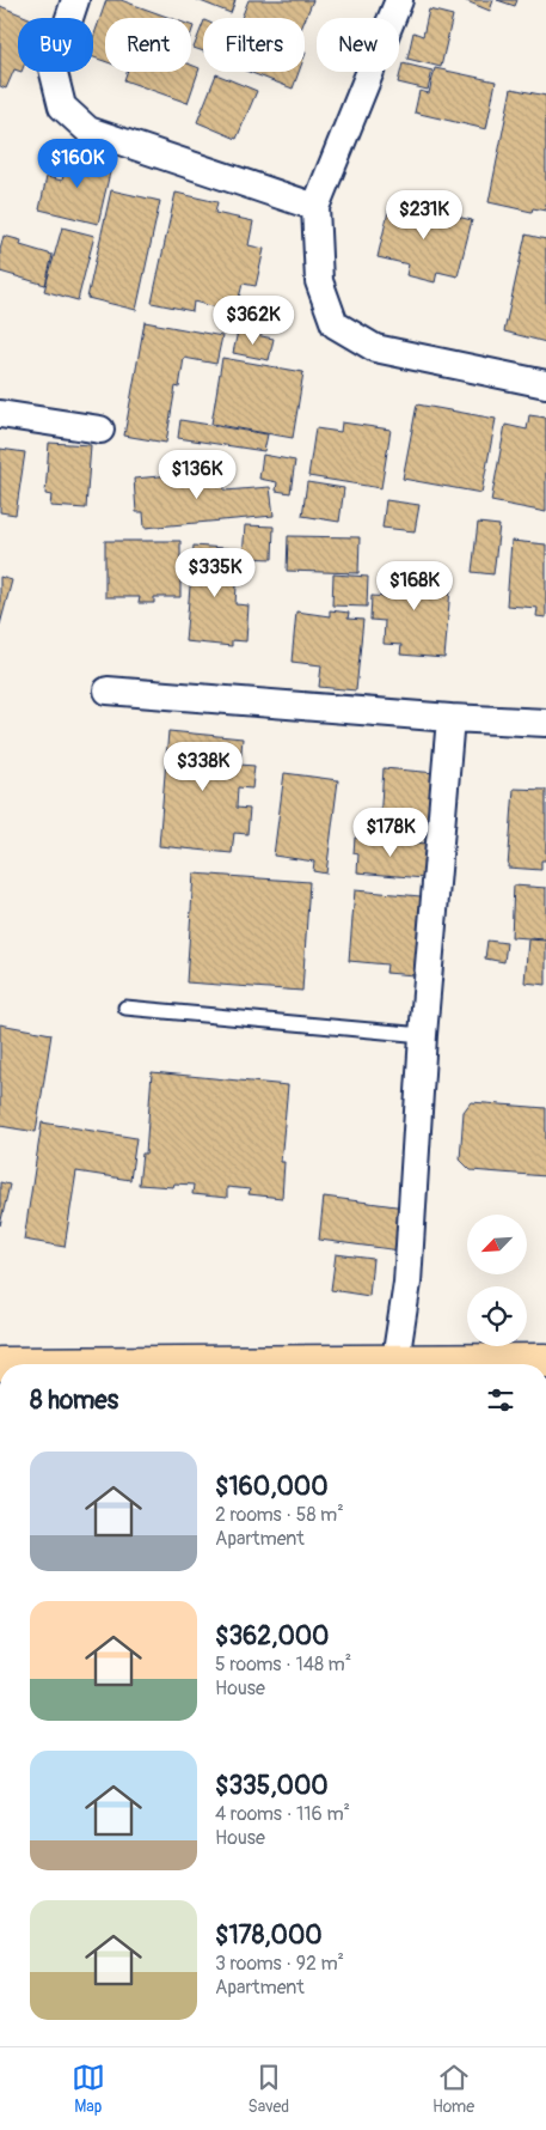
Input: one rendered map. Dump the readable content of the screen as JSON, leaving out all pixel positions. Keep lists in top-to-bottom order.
{
  "north": "bottom left",
  "page": {
    "chip": [
      "Buy",
      "Rent",
      "Filters",
      "New"
    ],
    "price": [
      "$160K",
      "$231K",
      "$362K",
      "$136K",
      "$335K",
      "$168K",
      "$338K",
      "$178K"
    ],
    "heading": "8 homes",
    "list": [
      {
        "name": "$160,000",
        "note": "2 rooms · 58 m² · Apartment"
      },
      {
        "name": "$362,000",
        "note": "5 rooms · 148 m² · House"
      },
      {
        "name": "$335,000",
        "note": "4 rooms · 116 m² · House"
      },
      {
        "name": "$178,000",
        "note": "3 rooms · 92 m² · Apartment"
      }
    ],
    "tabs": ["Map", "Saved", "Home"]
  }
}
